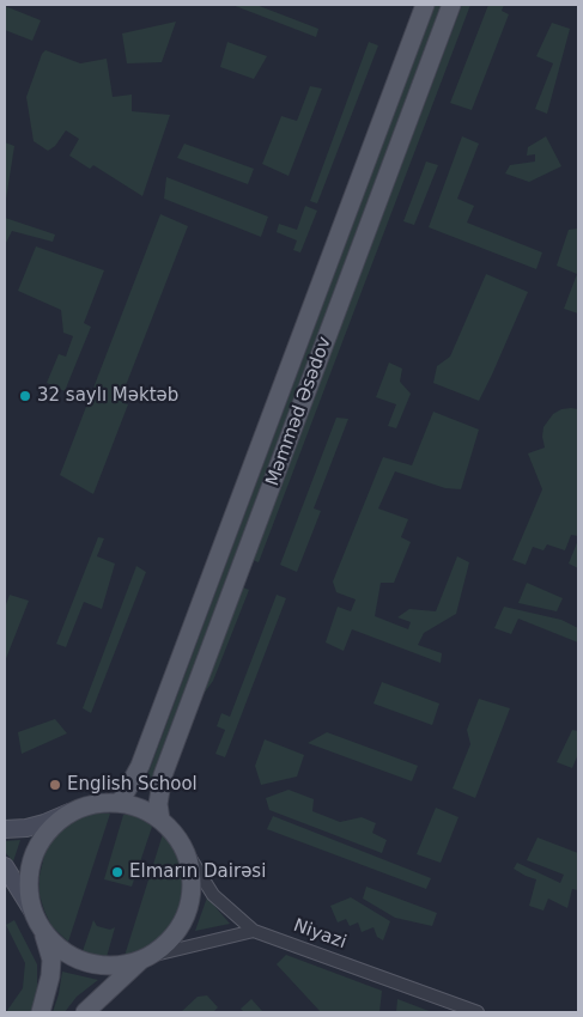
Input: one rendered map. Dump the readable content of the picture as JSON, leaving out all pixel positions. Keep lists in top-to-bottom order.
{
  "streets": {
    "main road": ["Məmməd Əsədov"],
    "street": ["Niyazi"]
  },
  "places": ["32 saylı Məktəb", "English School", "Elmarın Dairəsi"]
}
